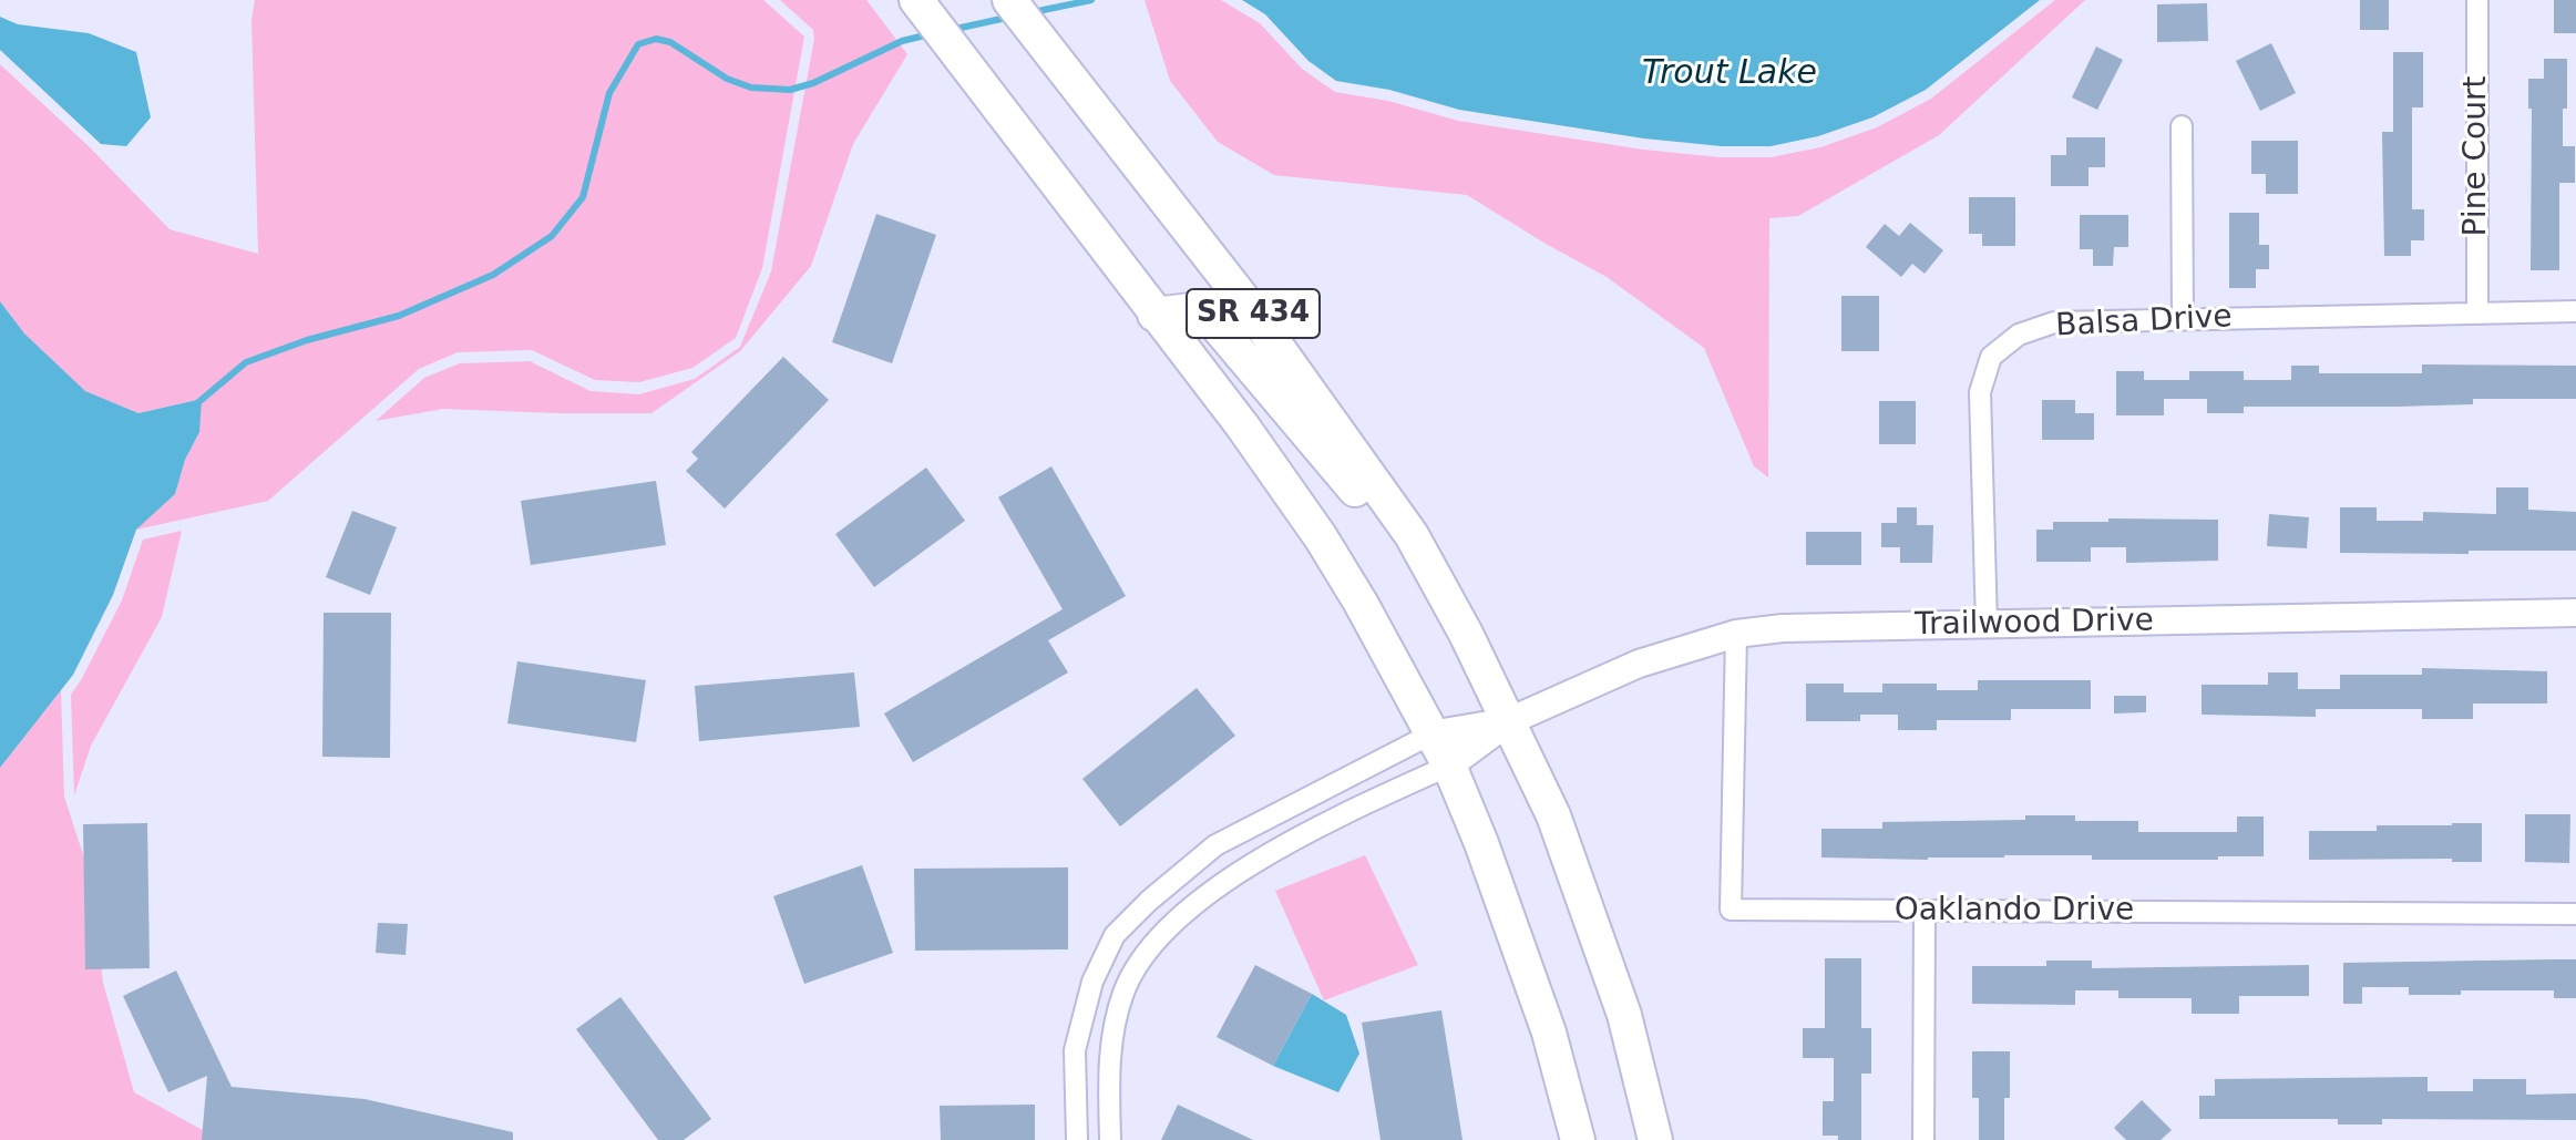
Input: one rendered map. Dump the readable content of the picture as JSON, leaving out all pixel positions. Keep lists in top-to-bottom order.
{
  "streets": {
    "main road": ["SR 434"],
    "street": [
      "Pine Court",
      "Balsa Drive",
      "Trailwood Drive",
      "Oaklando Drive"
    ]
  },
  "crossings": [
    ["Pine Court", "Balsa Drive"],
    ["SR 434", "Trailwood Drive"],
    ["Balsa Drive", "Trailwood Drive"],
    ["Trailwood Drive", "Oaklando Drive"]
  ],
  "water": ["Trout Lake"]
}
